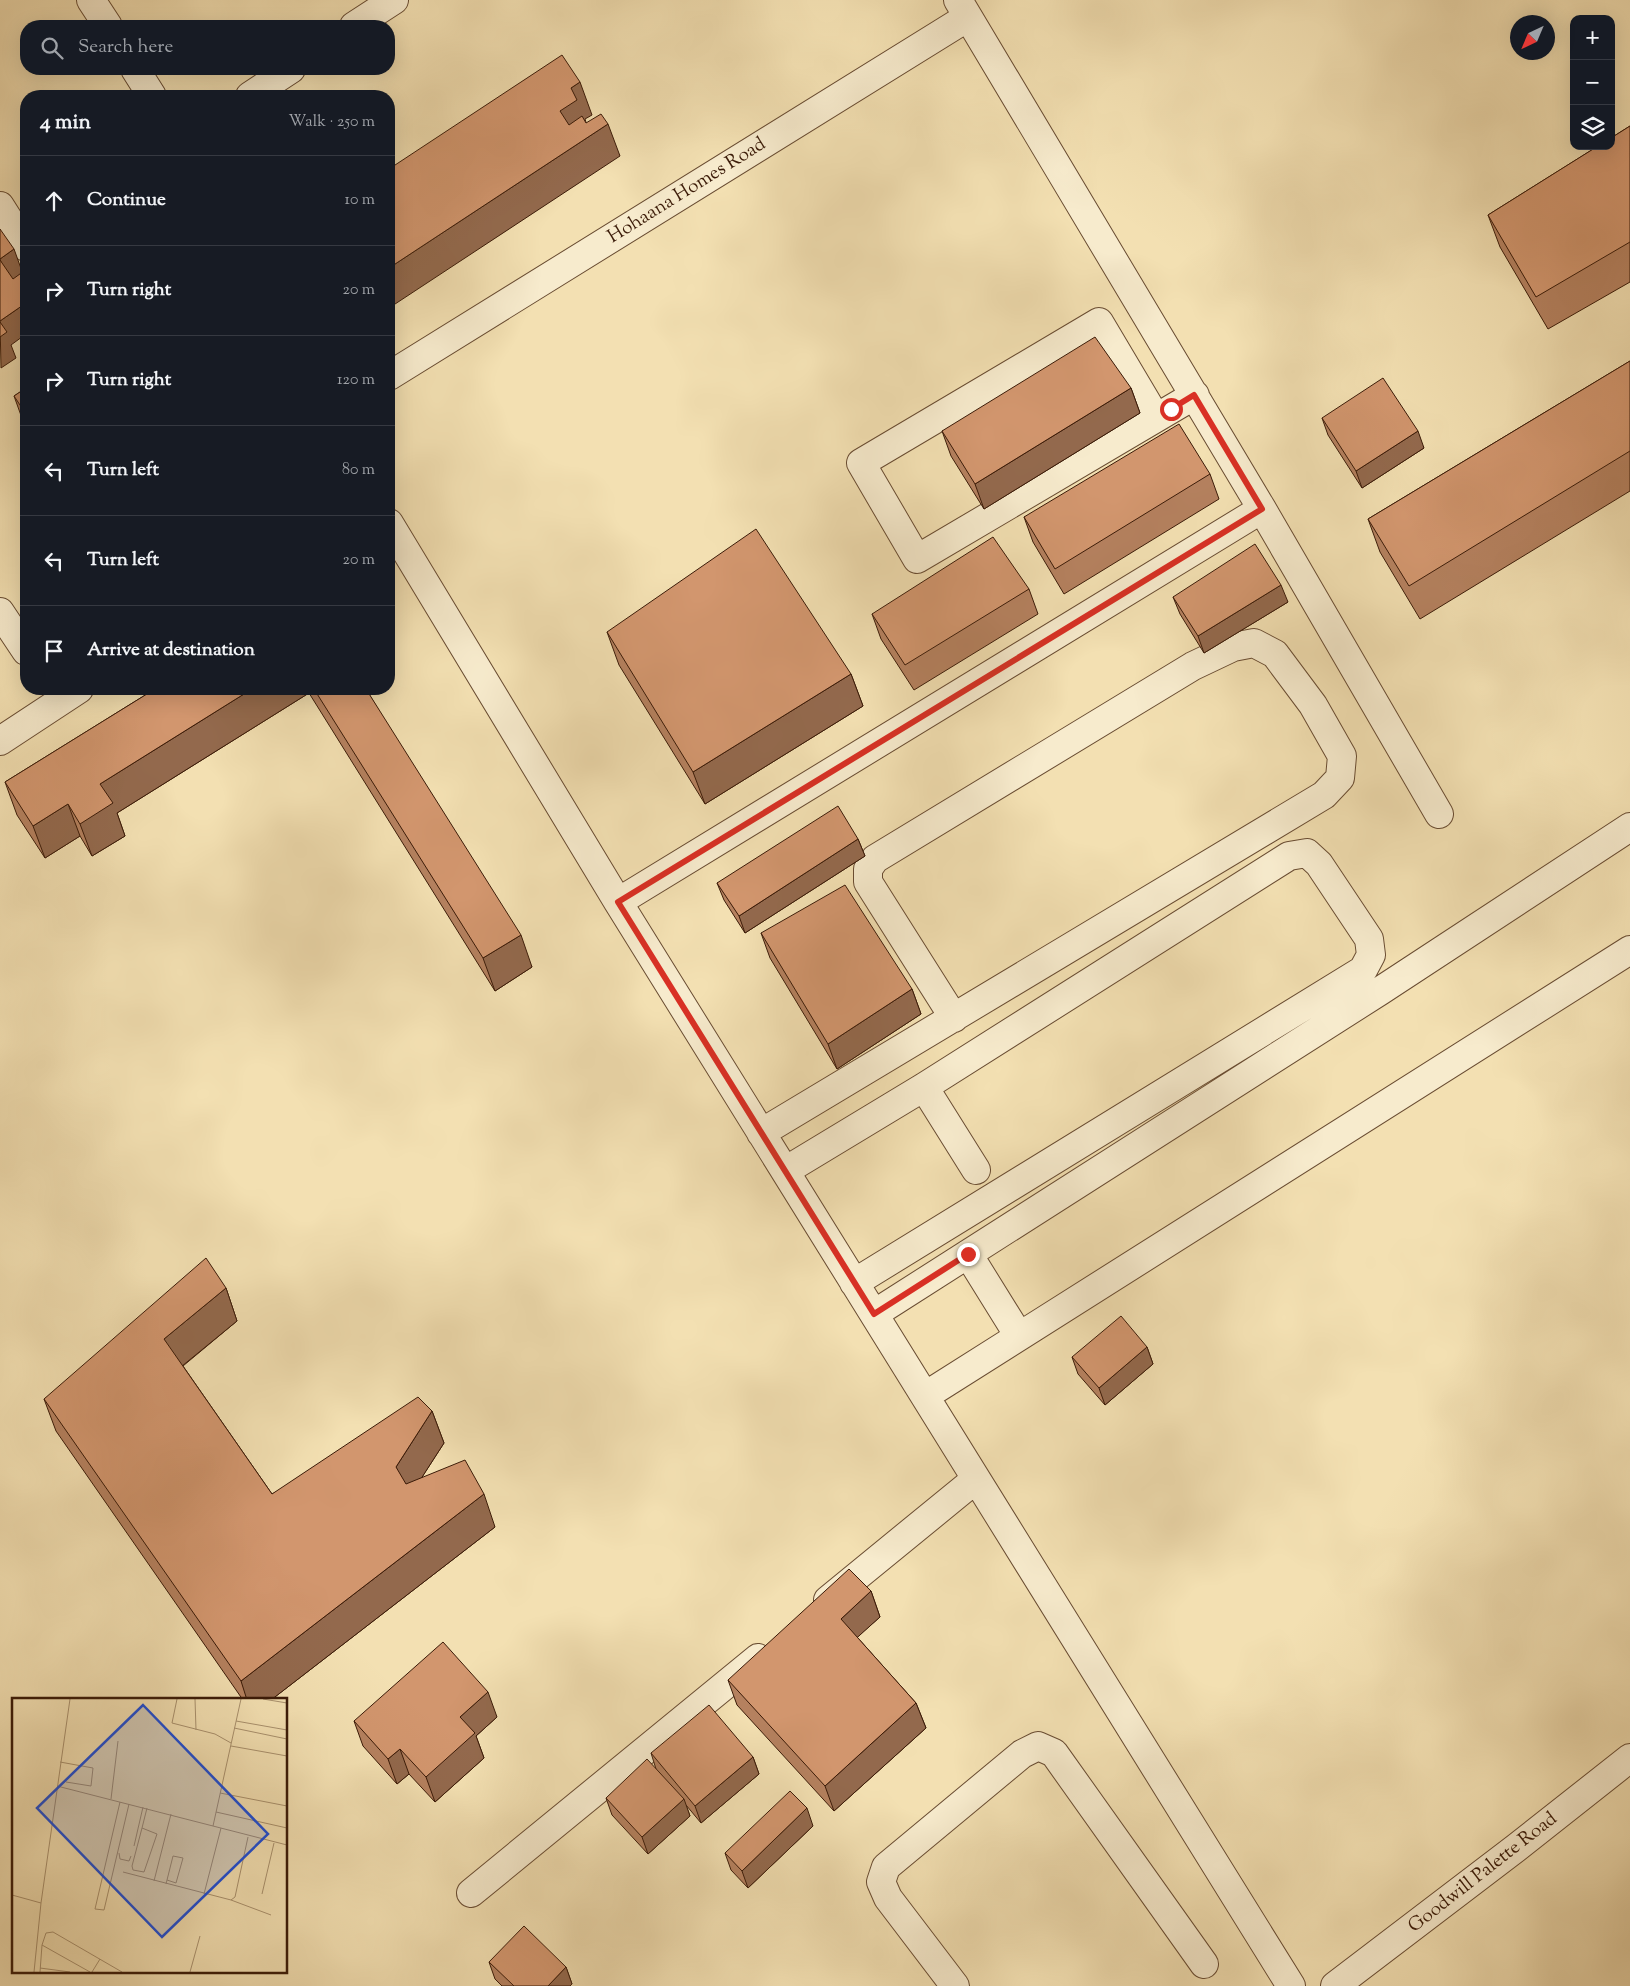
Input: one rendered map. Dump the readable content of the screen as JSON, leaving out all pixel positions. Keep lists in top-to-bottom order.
{
  "streets": {
    "street": ["Hohaana Homes Road", "Goodwill Palette Road"]
  },
  "north": "bottom left",
  "page": {
    "map_buttons": ["+", "−"],
    "search": "Search here",
    "heading": ["4 min", "Walk · 250 m"],
    "list": [
      ["Continue", "10 m"],
      ["Turn right", "20 m"],
      ["Turn right", "120 m"],
      ["Turn left", "80 m"],
      ["Turn left", "20 m"],
      "Arrive at destination"
    ]
  }
}
